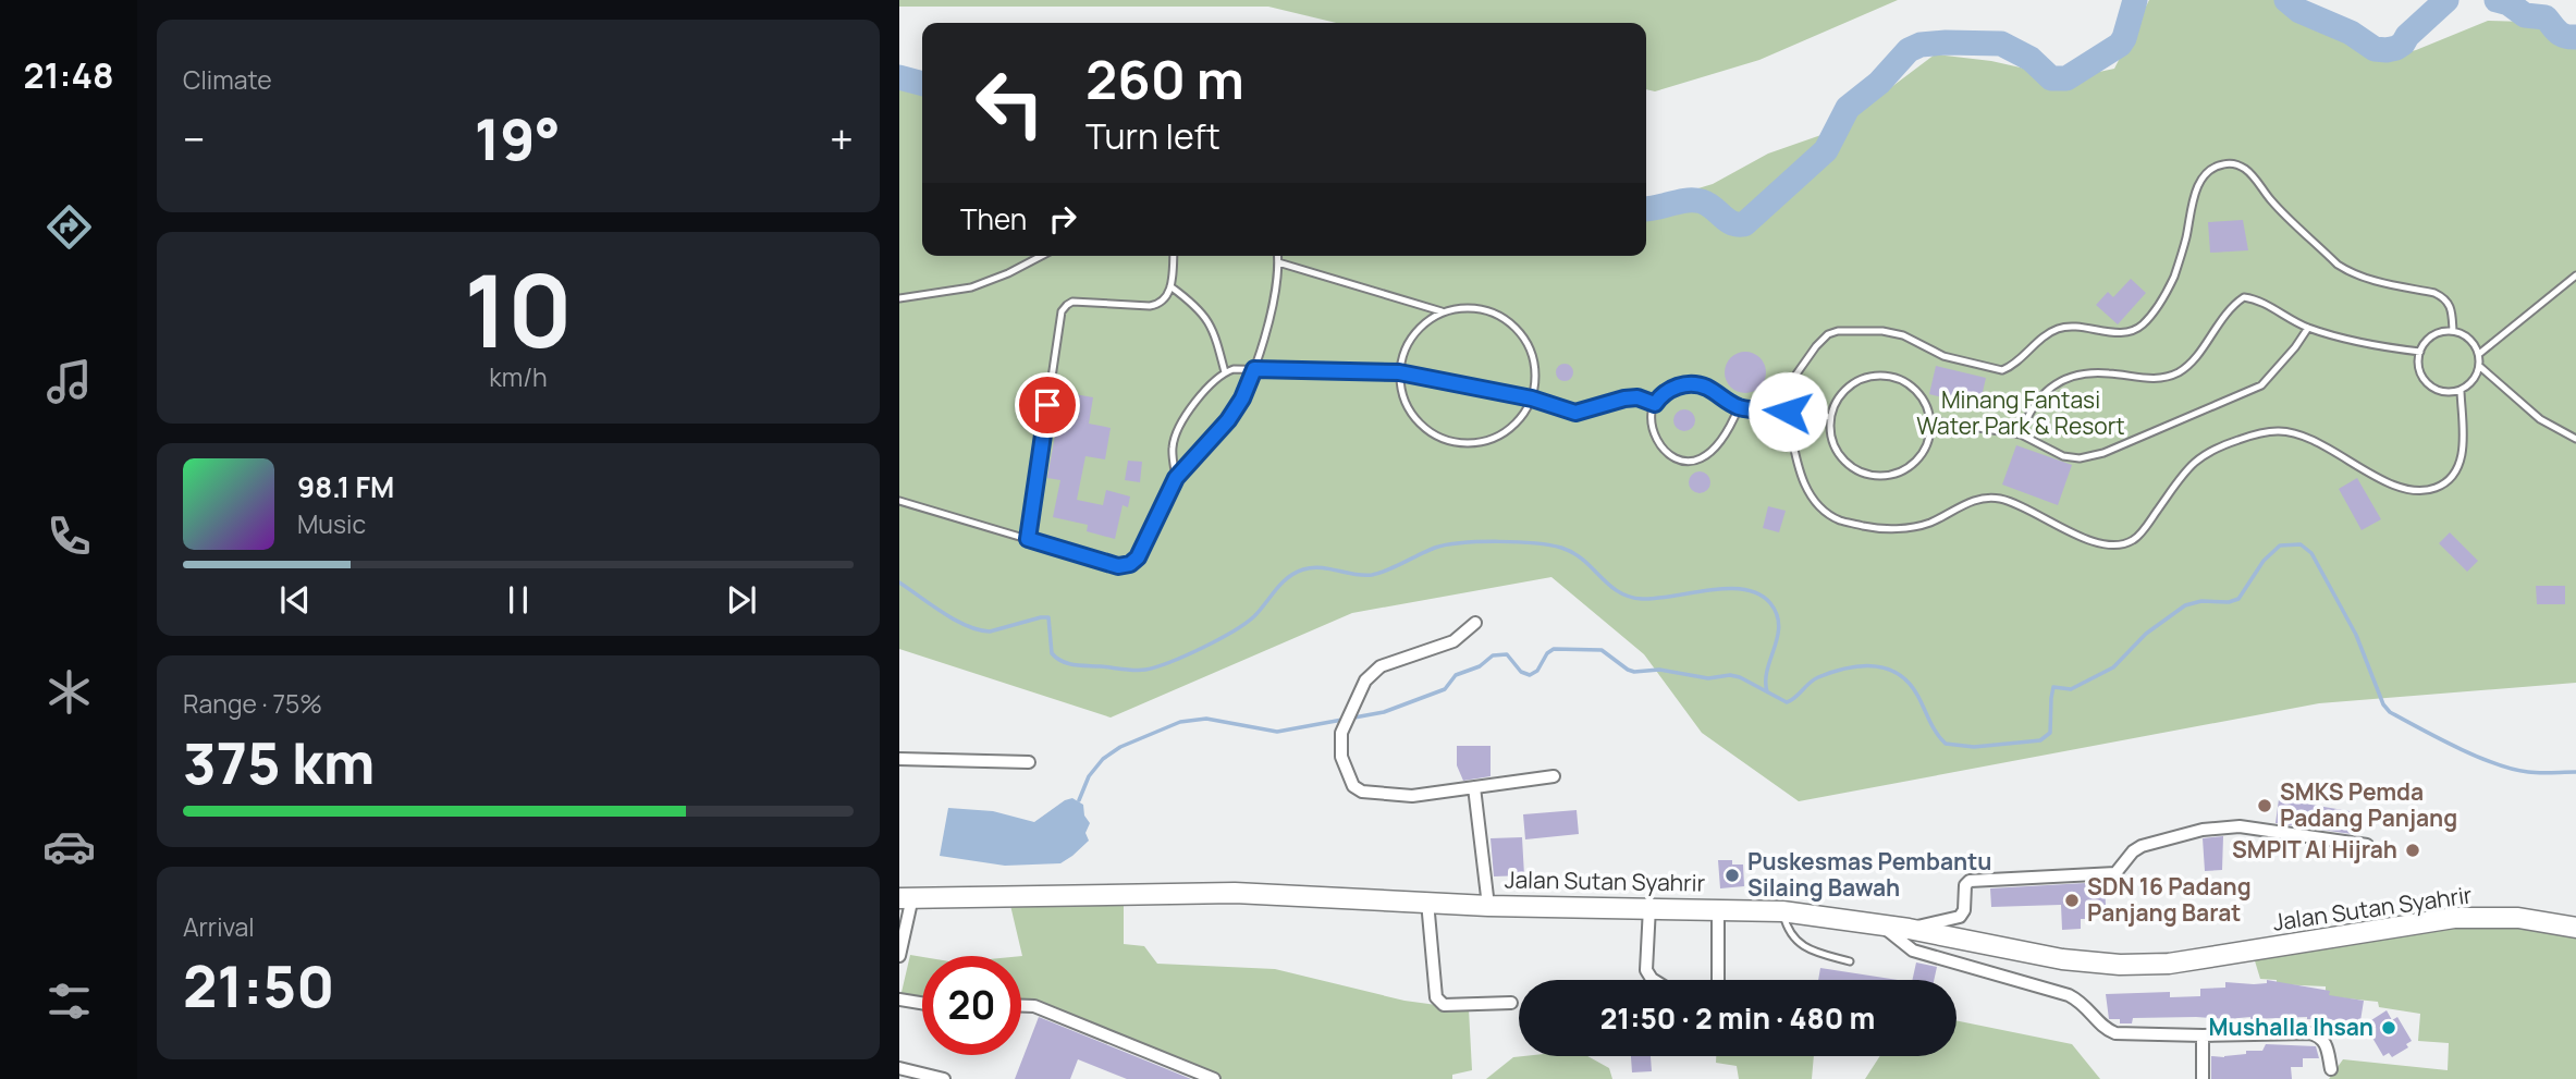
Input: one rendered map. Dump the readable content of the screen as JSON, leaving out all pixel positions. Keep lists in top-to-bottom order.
{
  "streets": {
    "highway": ["Jalan Sutan Syahrir"]
  },
  "parks": ["Minang Fantasi Water Park & Resort"],
  "places": [
    "SMKS Pemda Padang Panjang",
    "SMPIT Al Hijrah",
    "Puskesmas Pembantu Silaing Bawah",
    "SDN 16 Padang Panjang Barat",
    "Mushalla Ihsan"
  ],
  "page": {
    "tabs": "21:48",
    "tile": [
      "Climate",
      ["10", "km/h"],
      ["Range · 75%", "375 km"],
      ["Arrival", "21:50"]
    ],
    "turn": ["260 m", "Turn left"],
    "heat": ["−", "19°", "+"],
    "then": "Then",
    "song": ["98.1 FM", "Music"],
    "limit": "20",
    "trip": "21:50 · 2 min · 480 m"
  }
}
